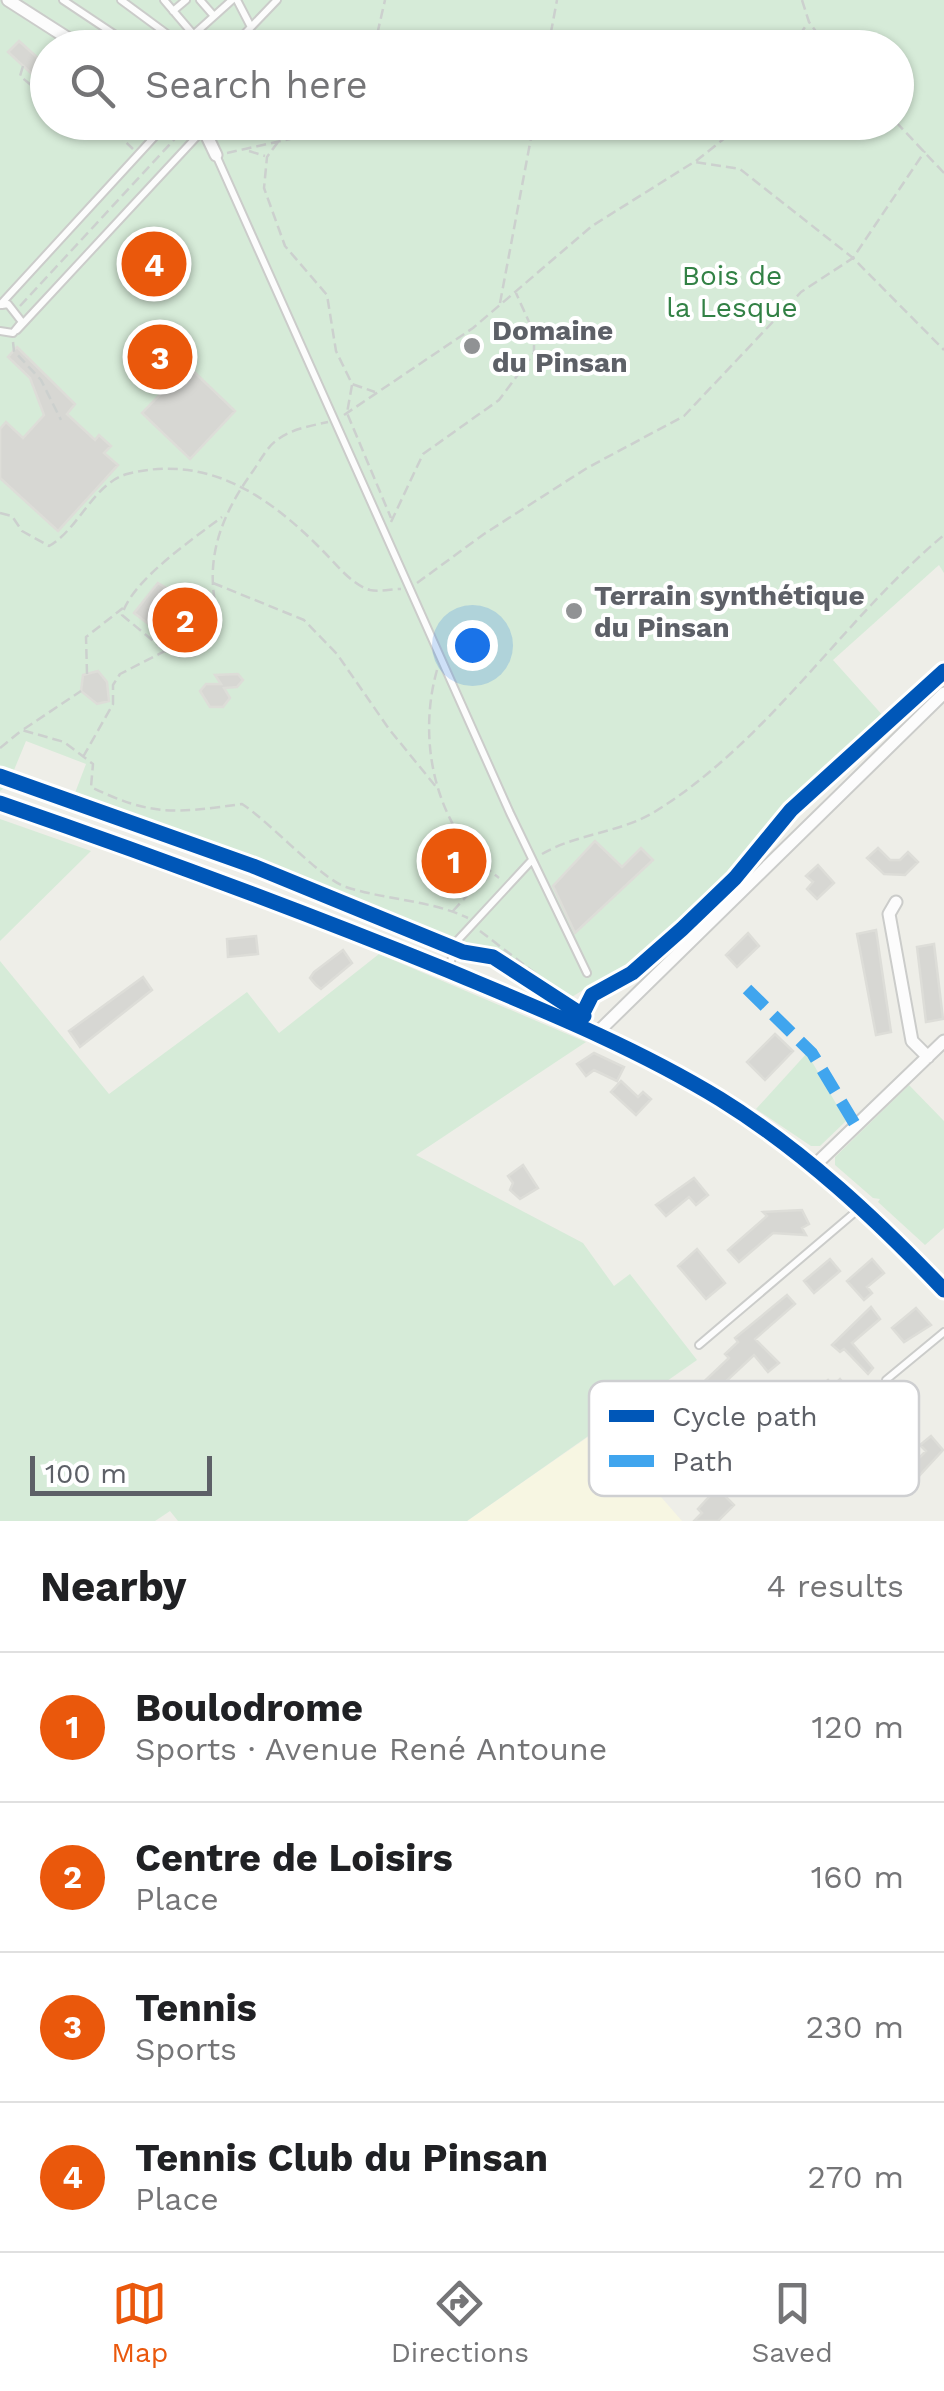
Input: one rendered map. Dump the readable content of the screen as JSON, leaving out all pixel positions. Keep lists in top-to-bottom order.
{
  "parks": ["Bois de la Lesque"],
  "places": ["Domaine du Pinsan", "Terrain synthétique du Pinsan"],
  "legend": ["Cycle path", "Path"],
  "scale_bar": "100 m",
  "page": {
    "search": "Search here",
    "pins": [
      "4",
      "3",
      "2",
      "1"
    ],
    "scale": "100 m",
    "heading": ["Nearby", "4 results"],
    "list": [
      {
        "mark": "1",
        "name": "Boulodrome",
        "note": "Sports · Avenue René Antoune",
        "value": "120 m"
      },
      {
        "mark": "2",
        "name": "Centre de Loisirs",
        "note": "Place",
        "value": "160 m"
      },
      {
        "mark": "3",
        "name": "Tennis",
        "note": "Sports",
        "value": "230 m"
      },
      {
        "mark": "4",
        "name": "Tennis Club du Pinsan",
        "note": "Place",
        "value": "270 m"
      }
    ],
    "nav": ["Map", "Directions", "Saved"]
  }
}
